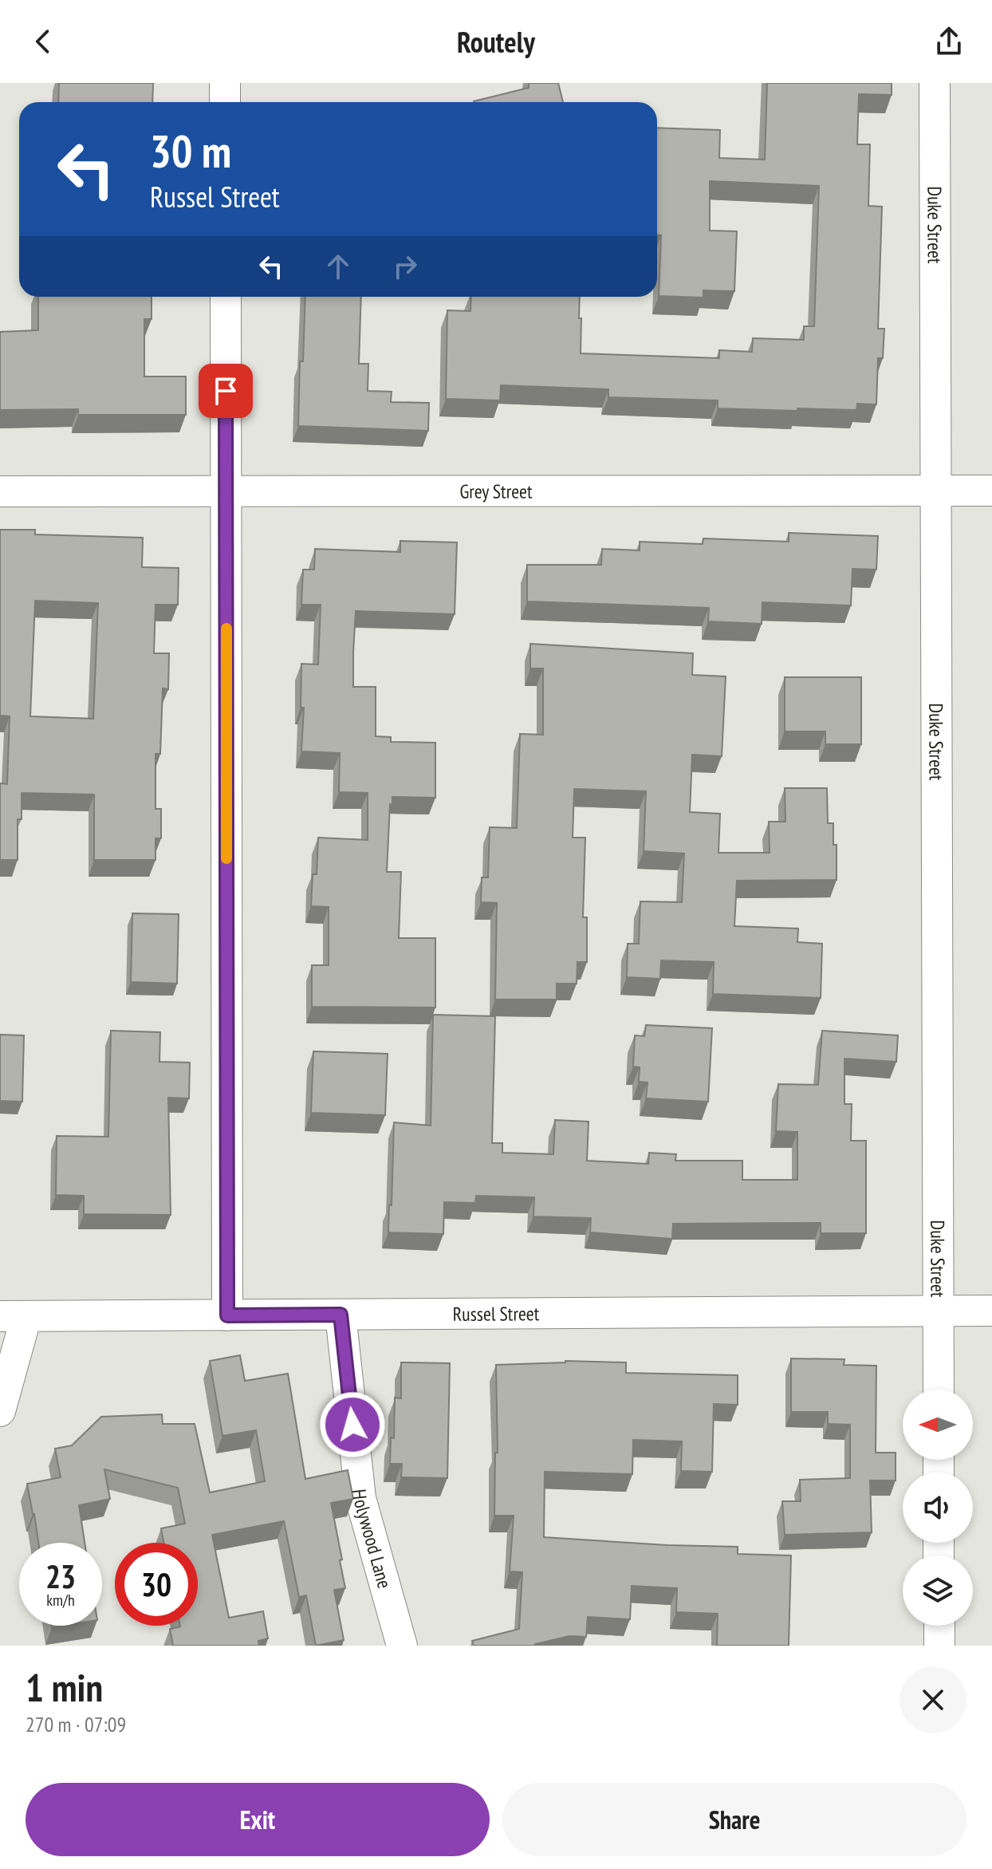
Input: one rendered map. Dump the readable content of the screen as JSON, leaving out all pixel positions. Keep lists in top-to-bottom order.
{
  "streets": {
    "street": [
      "Duke Street",
      "Grey Street",
      "Russel Street",
      "Holywood Lane"
    ]
  },
  "crossings": [
    ["Duke Street", "Grey Street"],
    ["Duke Street", "Russel Street"],
    ["Russel Street", "Holywood Lane"]
  ],
  "north": "left",
  "page": {
    "header": "Routely",
    "turn": ["30 m", "Russel Street"],
    "speed": "23 km/h",
    "limit": "30",
    "heading": ["1 min", "270 m · 07:09"],
    "buttons": ["Exit", "Share"]
  }
}
